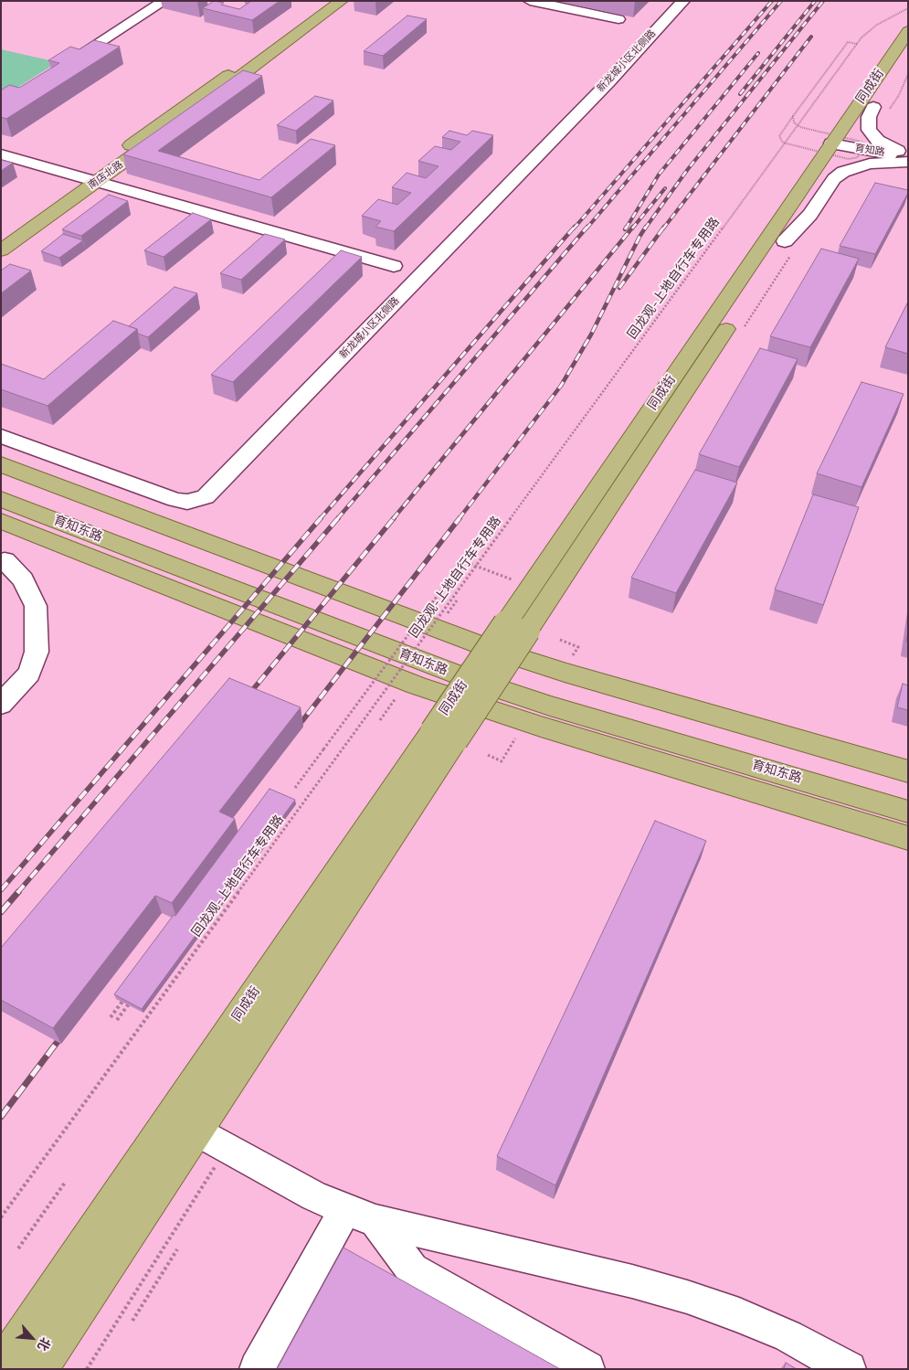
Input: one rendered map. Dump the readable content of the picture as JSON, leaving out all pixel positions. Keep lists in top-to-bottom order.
{
  "streets": {
    "main road": ["同成街", "南店北路", "育知东路"],
    "street": ["新龙城小区北侧路", "育知路"],
    "path": ["回龙观-上地自行车专用路"]
  },
  "crossings": [
    ["同成街", "育知路"]
  ],
  "north": "bottom right"
}
